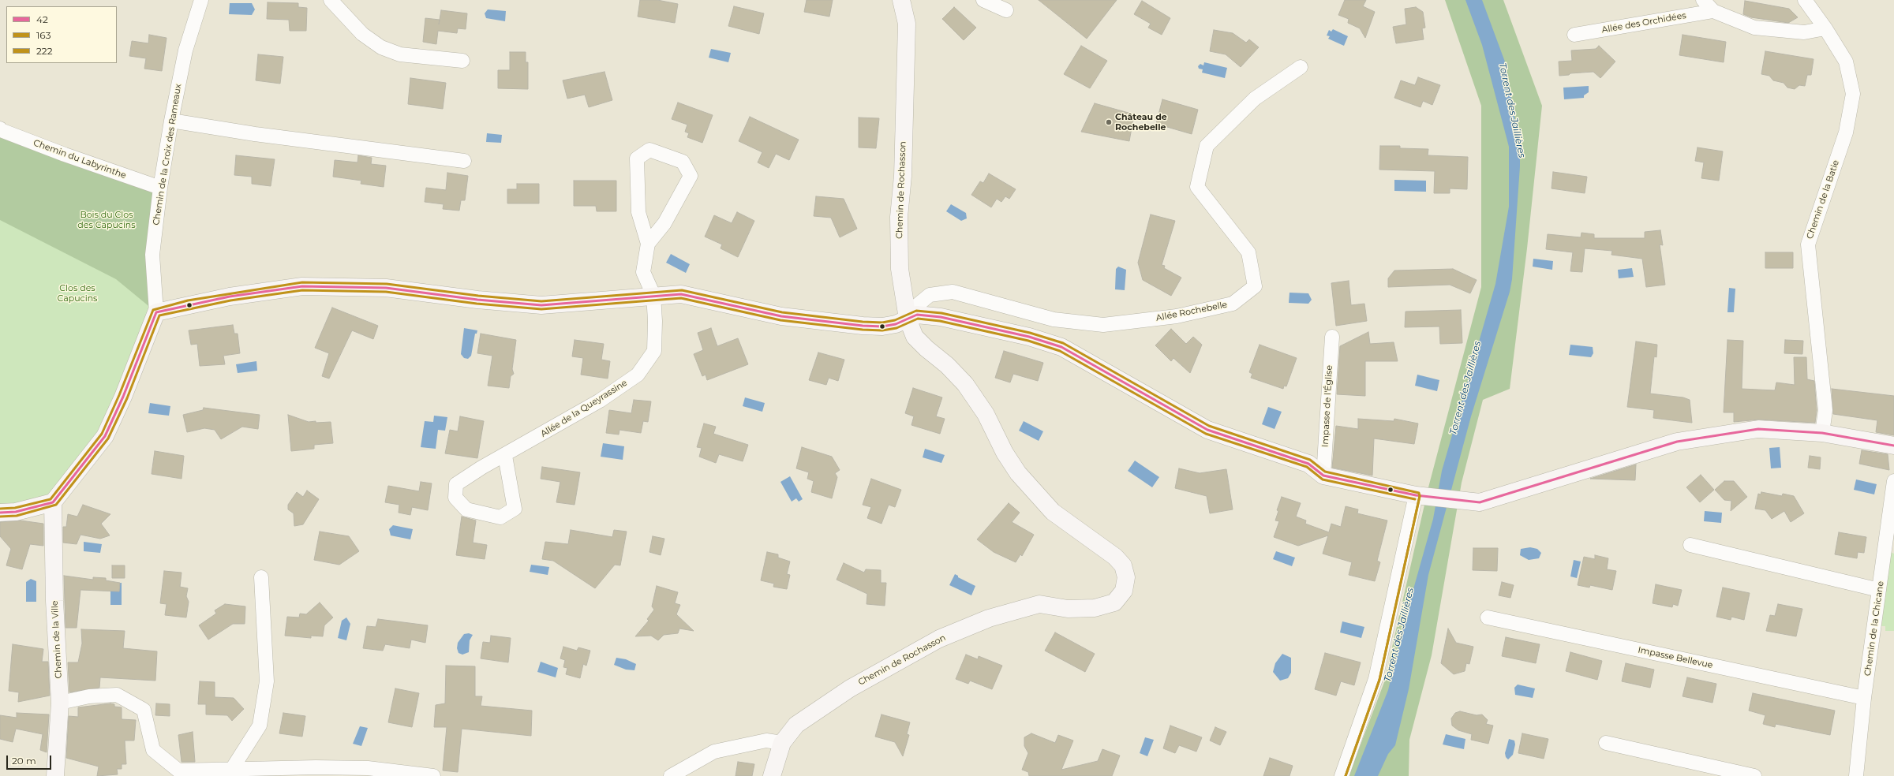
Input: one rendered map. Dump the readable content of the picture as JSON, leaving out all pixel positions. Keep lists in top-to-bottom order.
{
  "streets": {
    "street": [
      "Allée des Orchidées",
      "Chemin de la Croix des Rameaux",
      "Chemin du Labyrinthe",
      "Chemin de Rochasson",
      "Chemin de la Batie",
      "Allée Rochebelle",
      "Impasse de l'Église",
      "Allée de la Queyrassine",
      "Chemin de la Chicane",
      "Chemin de la Ville",
      "Impasse Bellevue"
    ]
  },
  "crossings": [
    ["Chemin de la Croix des Rameaux", "Chemin du Labyrinthe"],
    ["Chemin de Rochasson", "Allée Rochebelle"],
    ["Chemin de la Chicane", "Impasse Bellevue"]
  ],
  "water": ["Torrent des Jaillières"],
  "parks": ["Bois du Clos des Capucins", "Clos des Capucins"],
  "places": ["Château de Rochebelle"],
  "lines": ["transit line 222", "transit line 42", "transit line 163"],
  "legend": ["42", "163", "222"],
  "scale_bar": "20 m"
}
